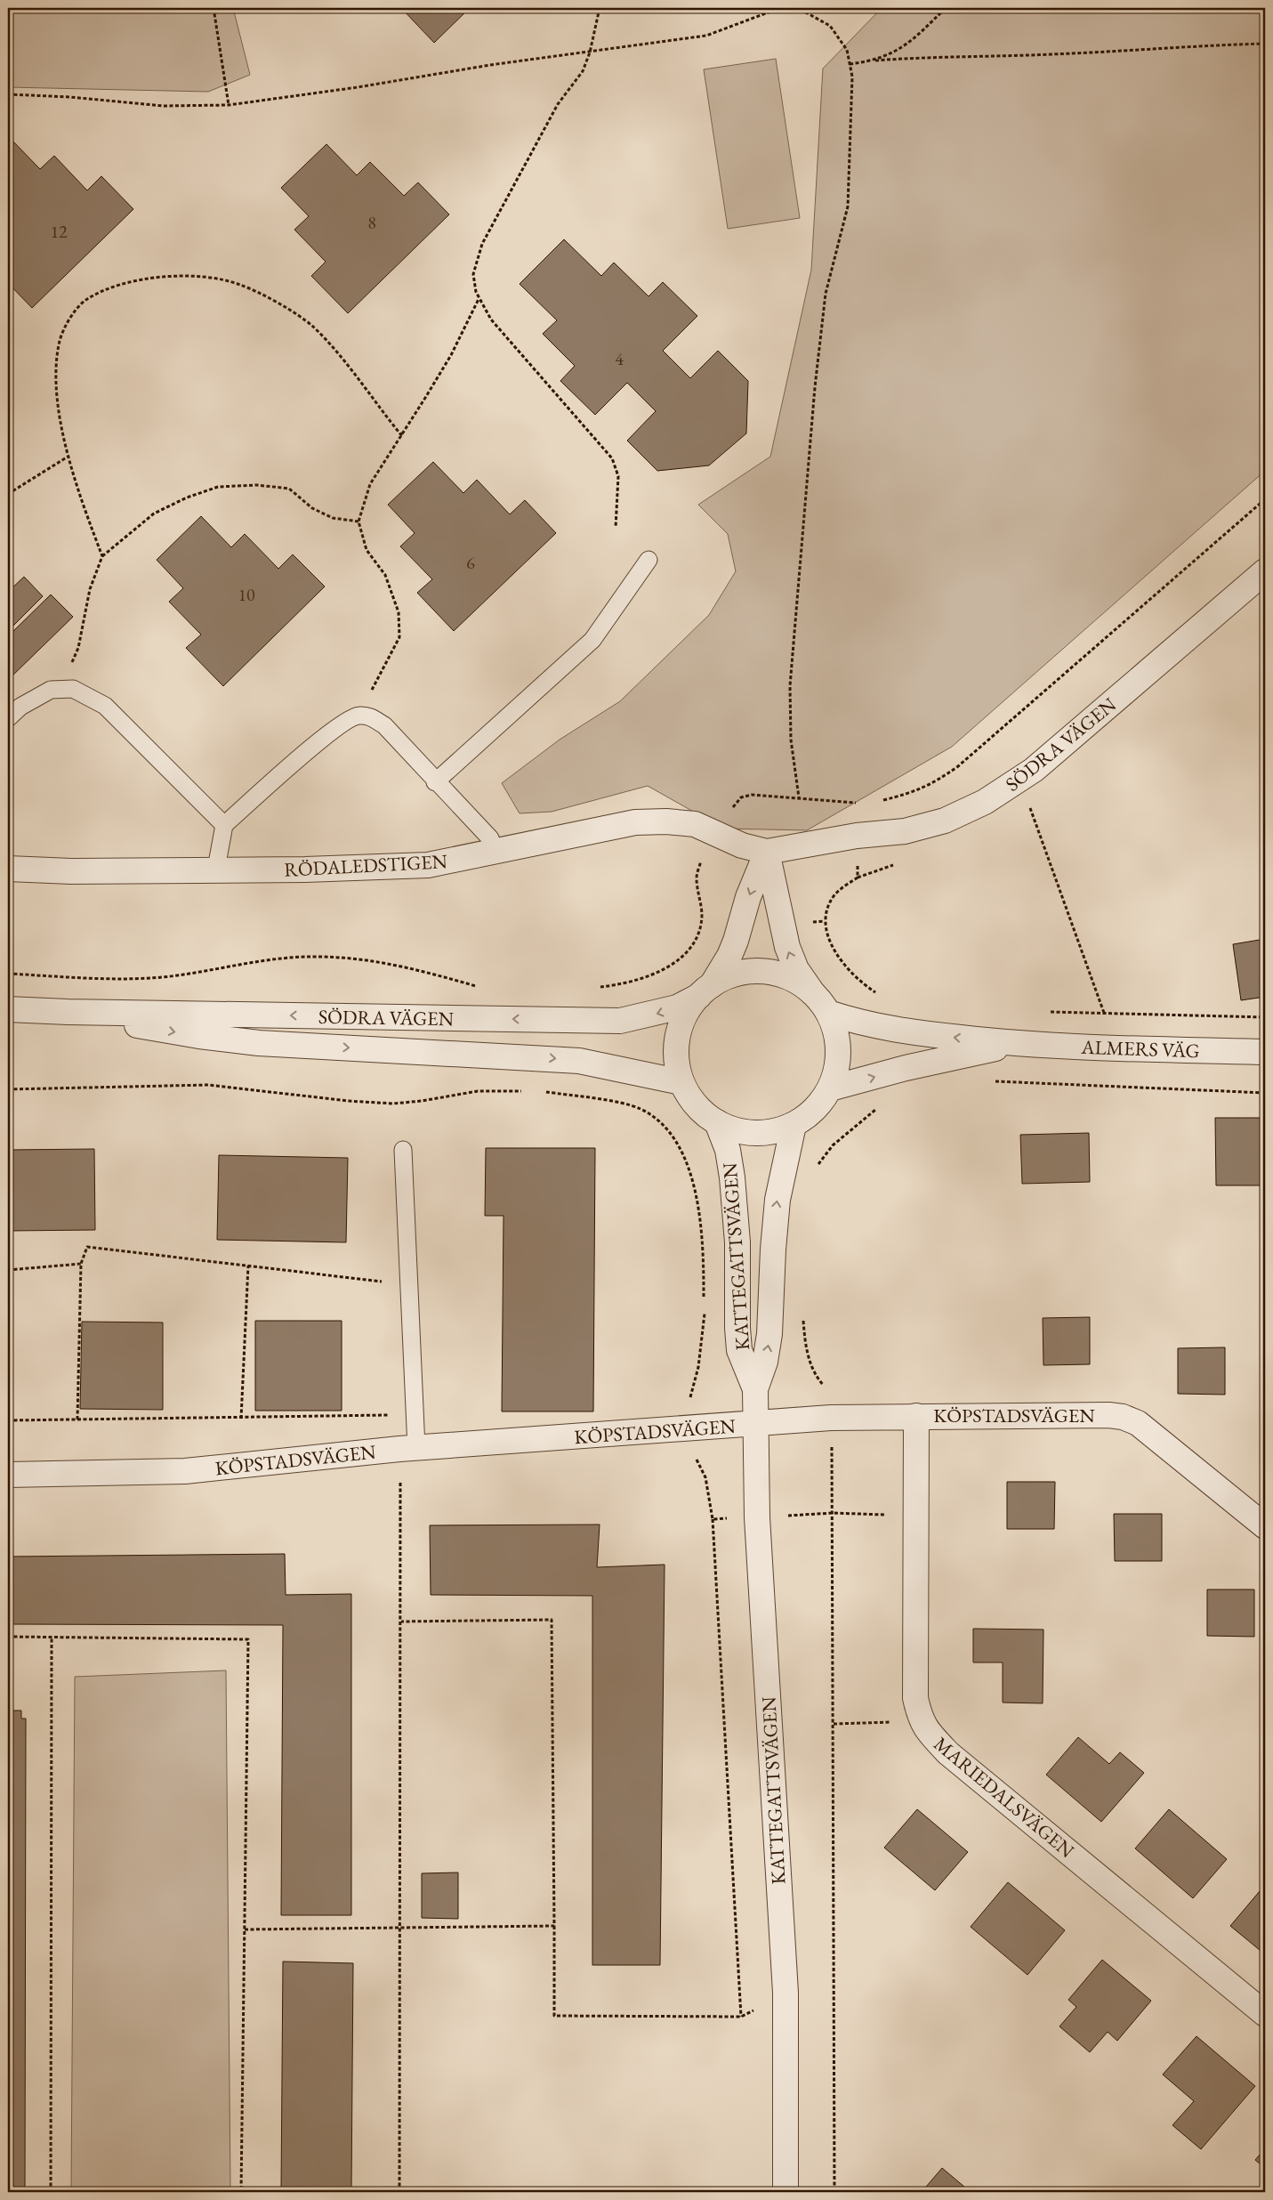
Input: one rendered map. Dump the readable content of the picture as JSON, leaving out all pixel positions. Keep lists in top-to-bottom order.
{
  "streets": {
    "street": [
      "SÖDRA VÄGEN",
      "RÖDALEDSTIGEN",
      "ALMERS VÄG",
      "KATTEGATTSVÄGEN",
      "KÖPSTADSVÄGEN",
      "MARIEDALSVÄGEN"
    ]
  },
  "crossings": [
    ["SÖDRA VÄGEN", "RÖDALEDSTIGEN"],
    ["KATTEGATTSVÄGEN", "KÖPSTADSVÄGEN"],
    ["KÖPSTADSVÄGEN", "MARIEDALSVÄGEN"]
  ],
  "house_numbers": [
    "8",
    "12",
    "4",
    "6",
    "10"
  ]
}
